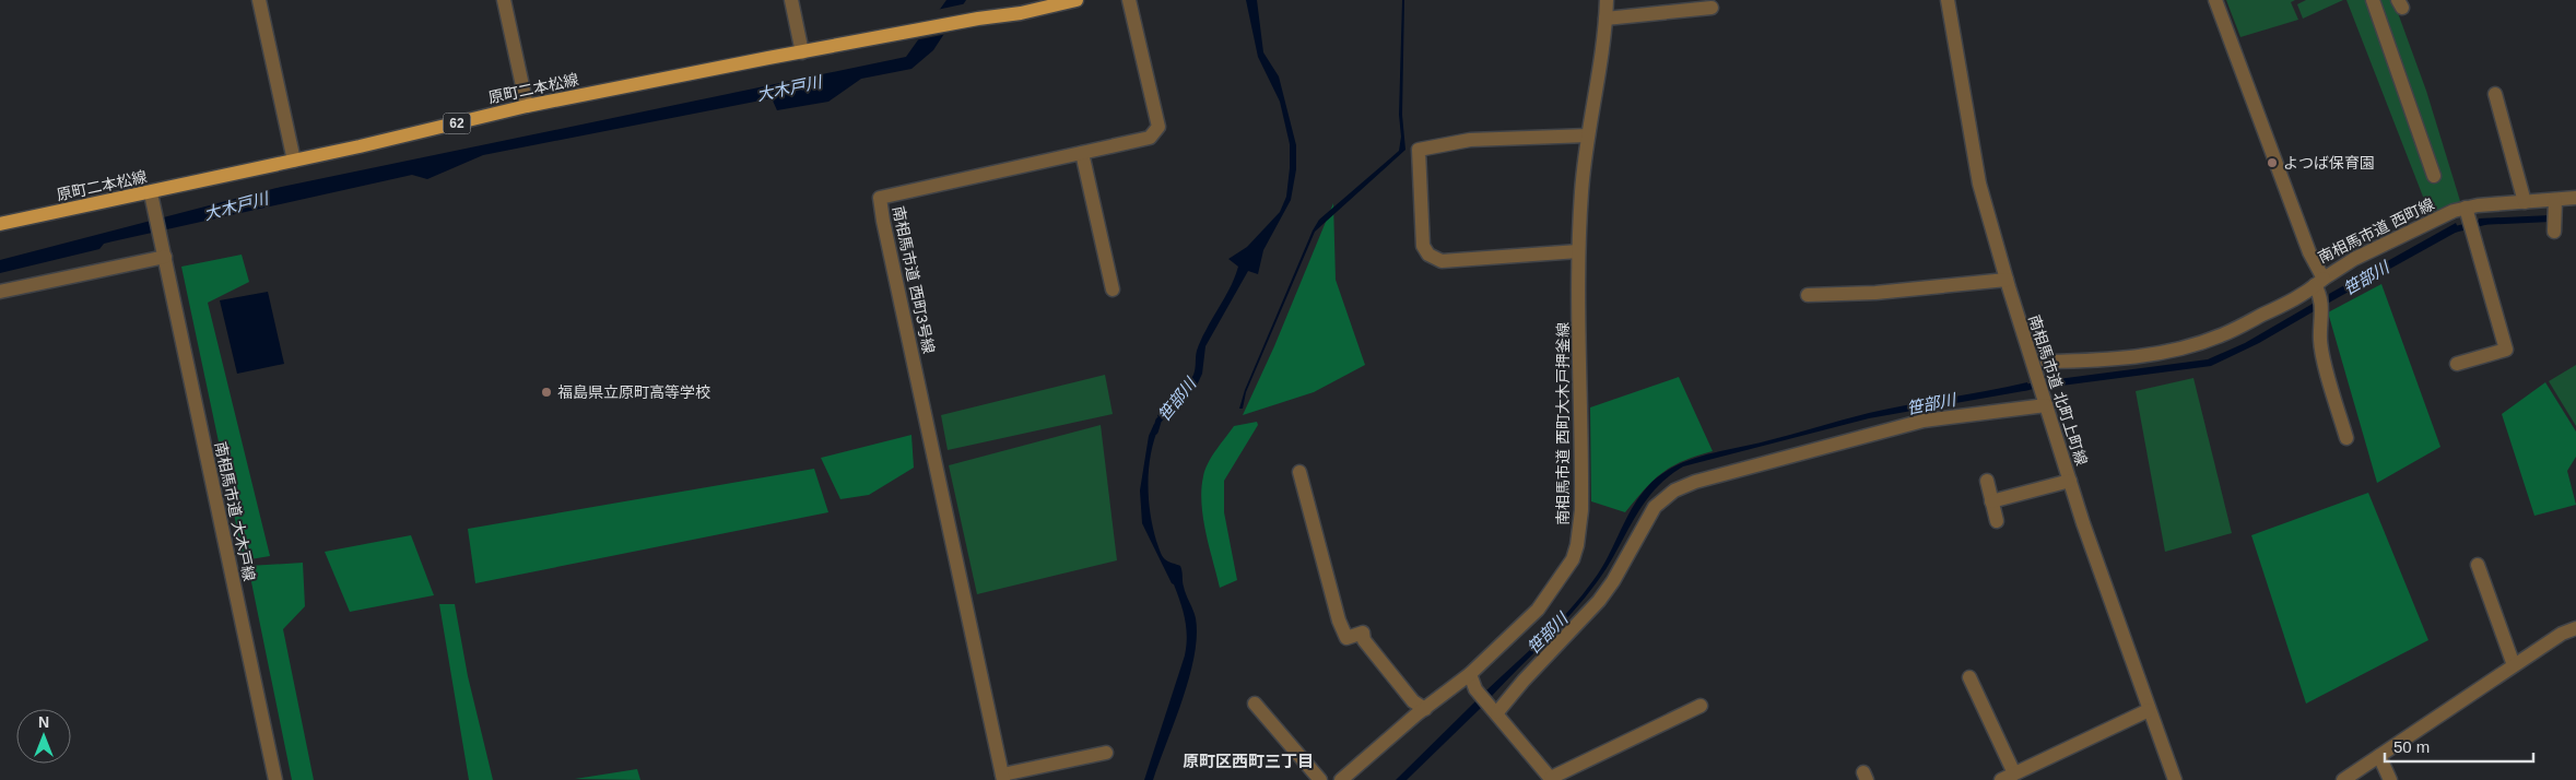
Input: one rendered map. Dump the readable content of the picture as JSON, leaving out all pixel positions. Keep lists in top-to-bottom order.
{
  "streets": {
    "main road": ["原町二本松線", "62"],
    "street": [
      "南相馬市道 西町線",
      "南相馬市道 西町3号線",
      "南相馬市道 北町上町線",
      "南相馬市道 西町大木戸押釜線",
      "南相馬市道 大木戸線"
    ]
  },
  "crossings": [
    ["原町二本松線", "南相馬市道 大木戸線"]
  ],
  "districts": ["原町区西町三丁目"],
  "water": ["大木戸川", "笹部川"],
  "places": ["よつば保育園", "福島県立原町高等学校"],
  "scale_bar": "50 m",
  "north": "top"
}
